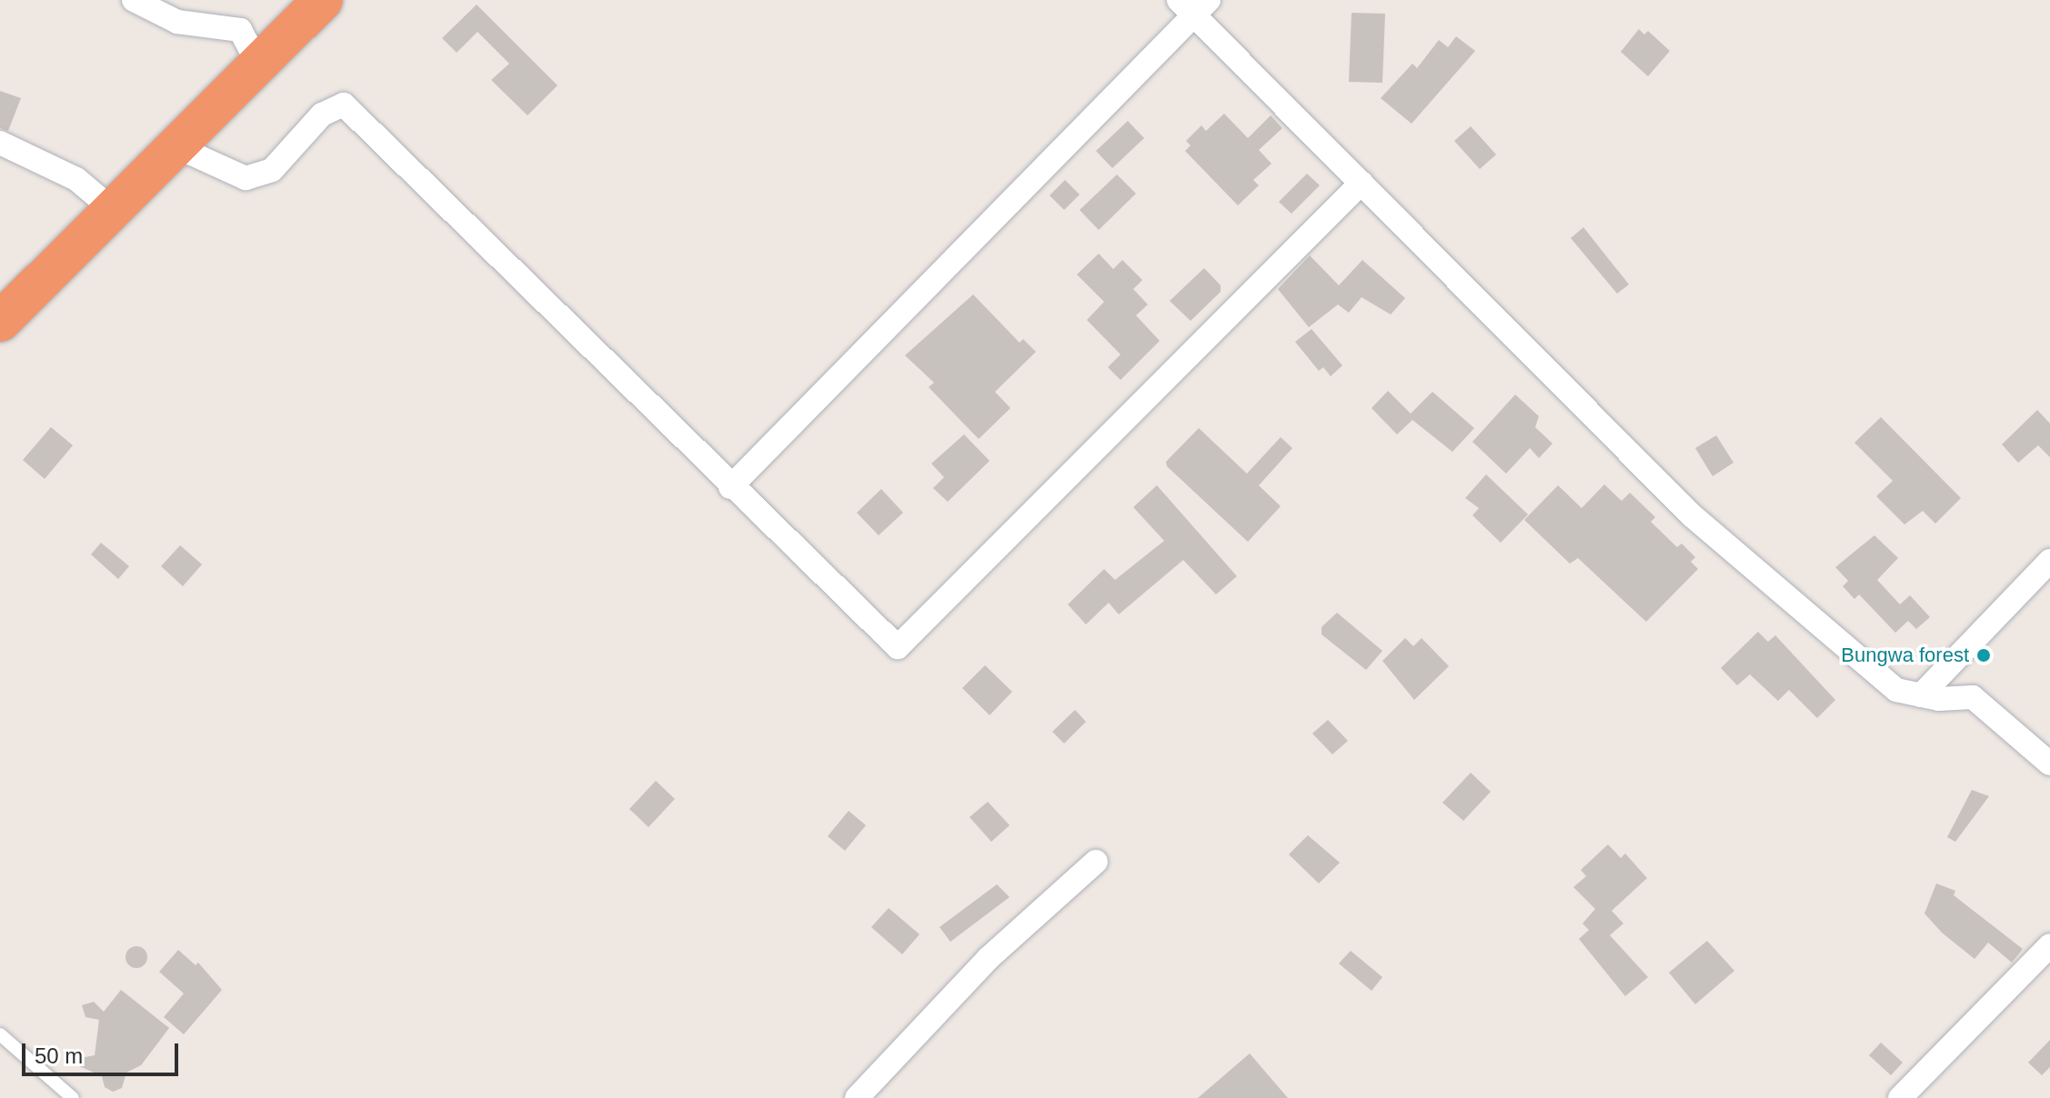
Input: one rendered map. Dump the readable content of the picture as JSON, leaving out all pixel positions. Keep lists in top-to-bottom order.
{
  "places": ["Bungwa forest"],
  "scale_bar": "50 m"
}
